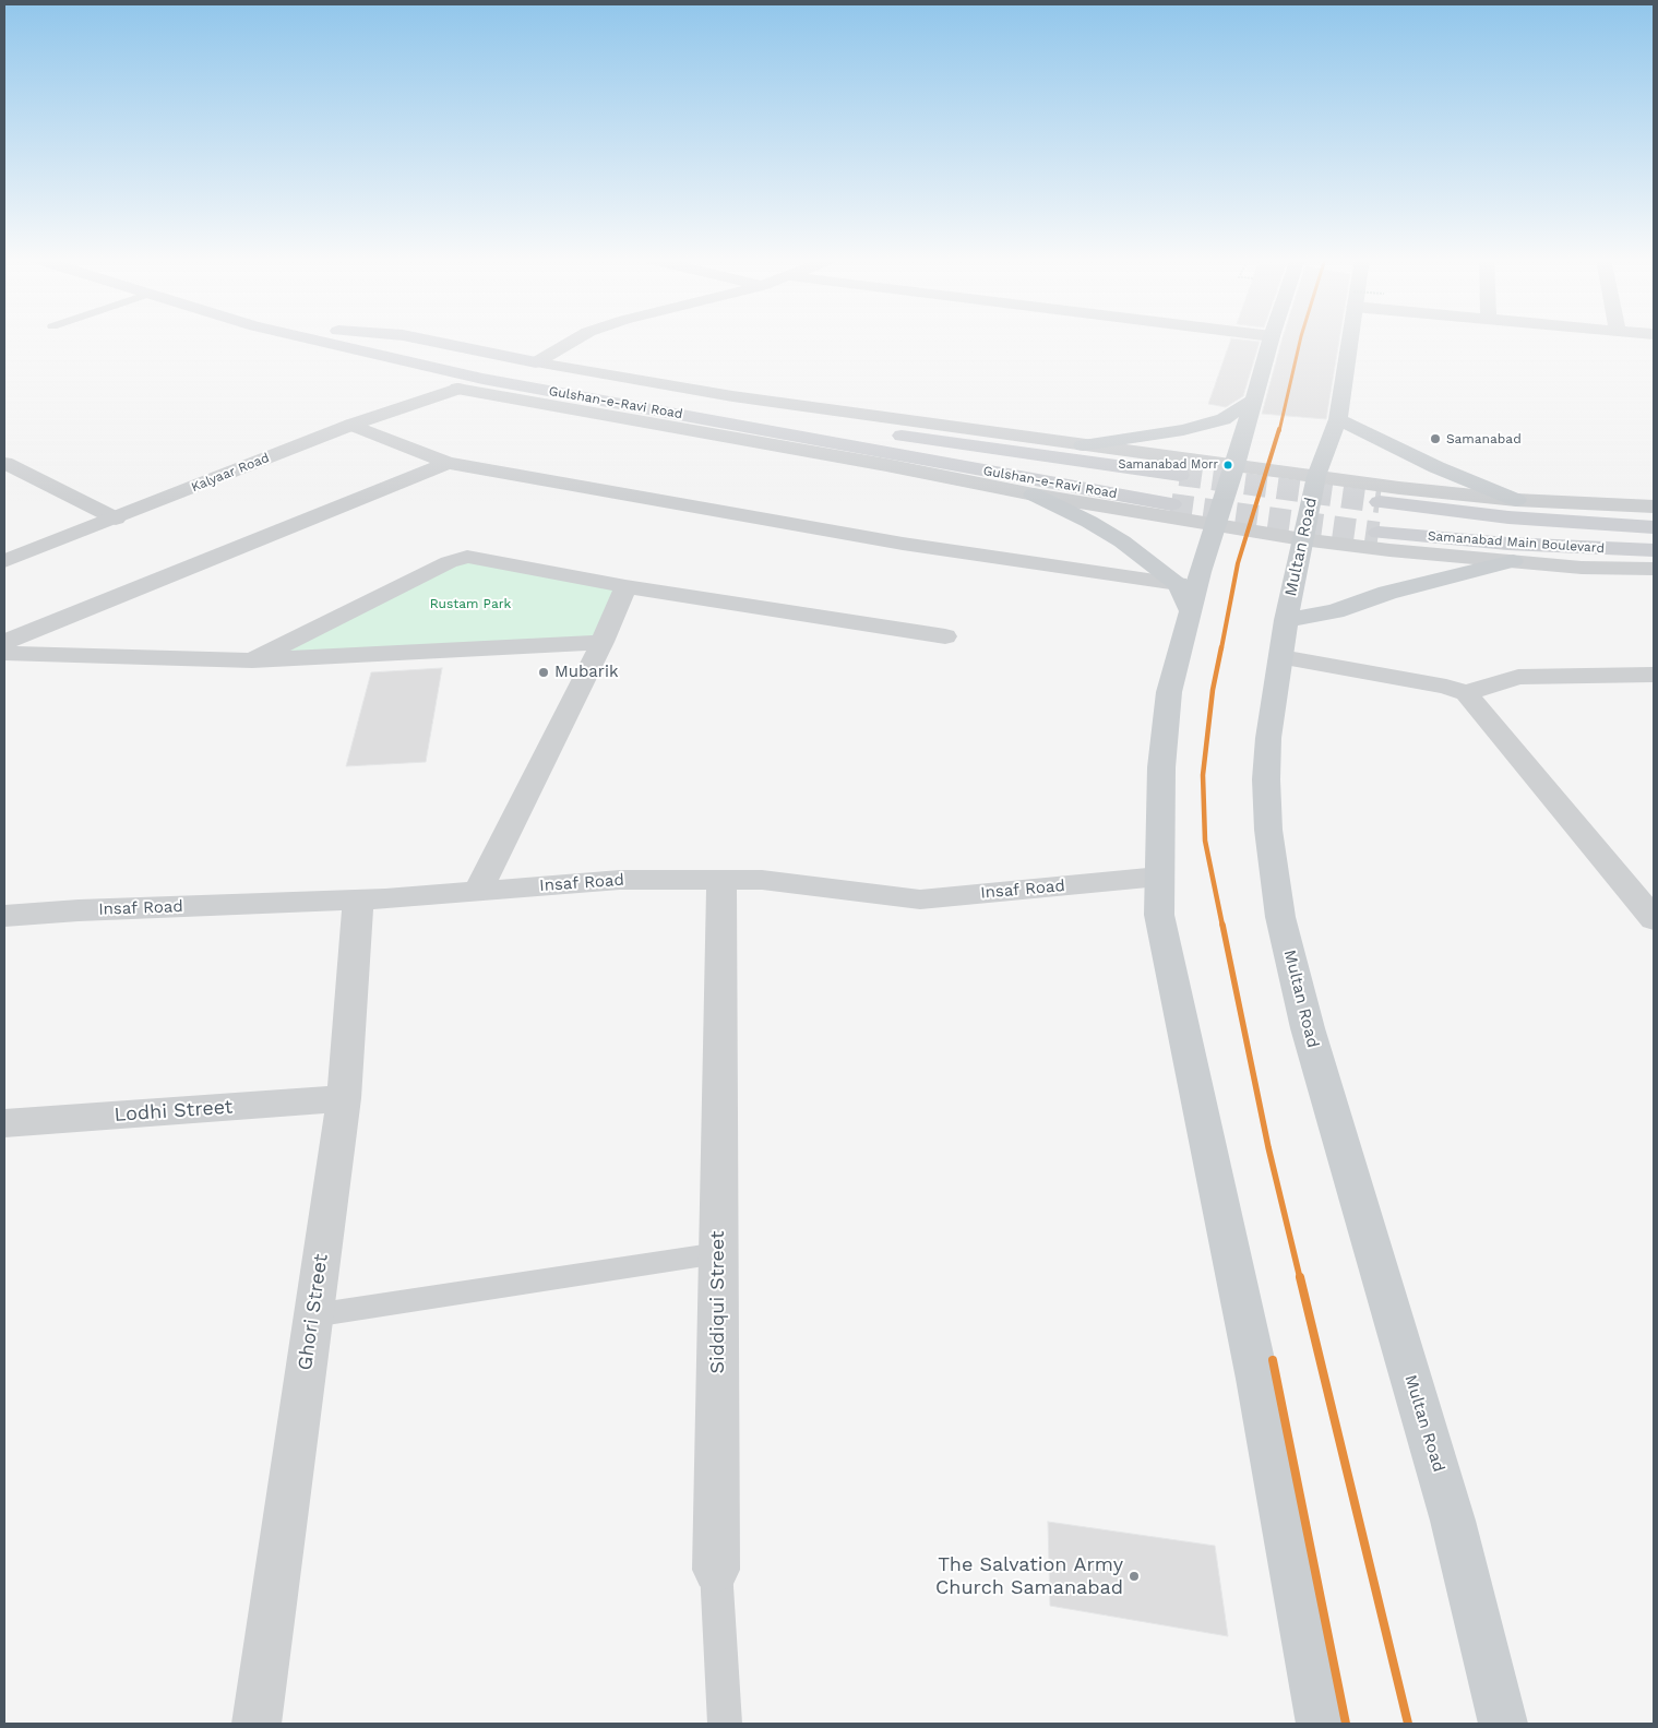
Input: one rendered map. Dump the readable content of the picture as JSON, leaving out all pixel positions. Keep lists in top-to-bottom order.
{
  "streets": {
    "main road": ["Gulshan-e-Ravi Road", "Samanabad Main Boulevard", "Multan Road"],
    "street": [
      "Kalyaar Road",
      "Insaf Road",
      "Lodhi Street",
      "Siddiqui Street",
      "Ghori Street"
    ]
  },
  "crossings": [
    ["Insaf Road", "Siddiqui Street"],
    ["Insaf Road", "Ghori Street"],
    ["Lodhi Street", "Ghori Street"]
  ],
  "parks": ["Rustam Park"],
  "places": [
    "Samanabad",
    "Samanabad Morr",
    "Mubarik",
    "The Salvation Army Church Samanabad"
  ]
}
